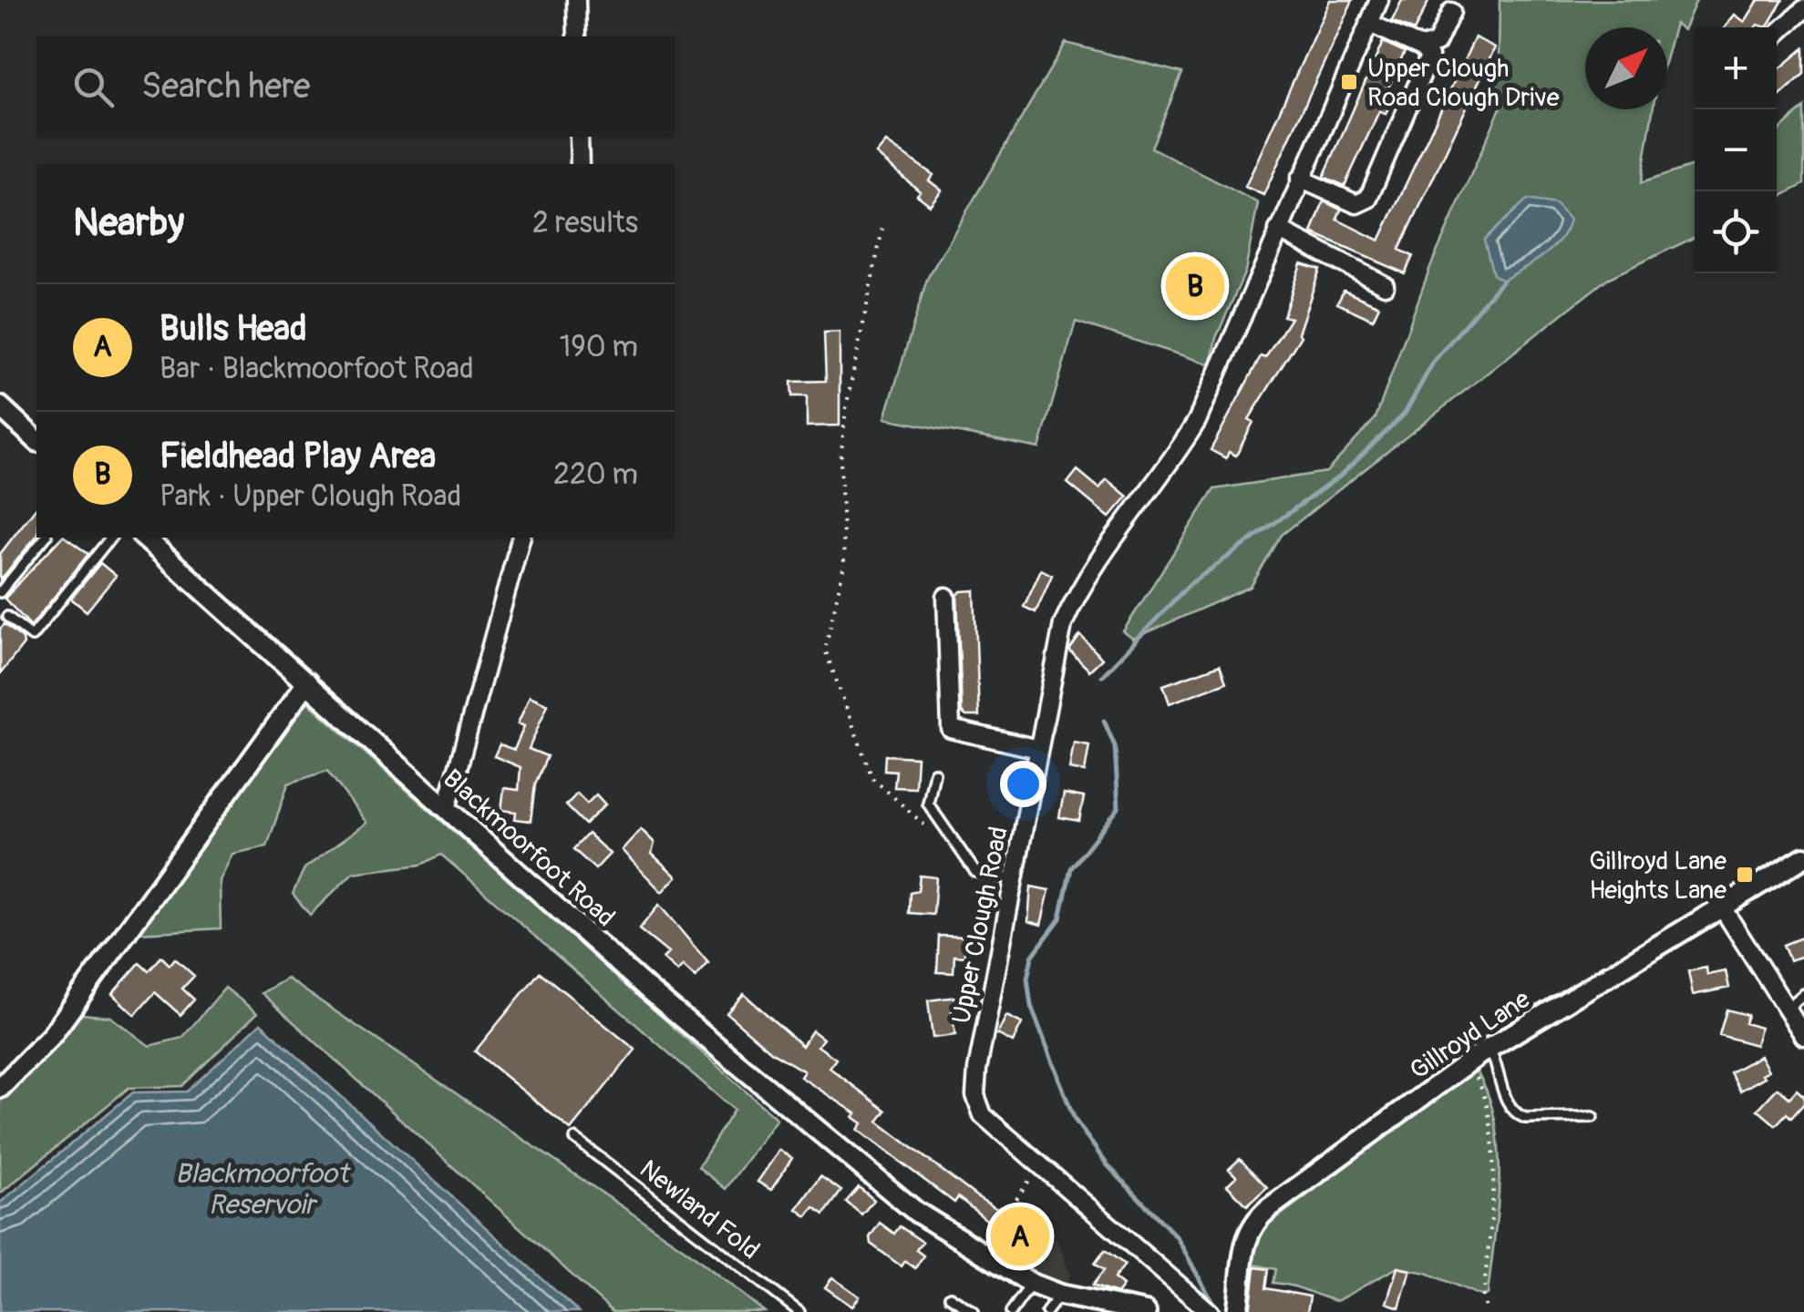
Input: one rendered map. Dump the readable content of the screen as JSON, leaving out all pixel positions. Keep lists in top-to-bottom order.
{
  "streets": {
    "street": ["Blackmoorfoot Road", "Upper Clough Road", "Gillroyd Lane"],
    "lane": ["Newland Fold"]
  },
  "water": ["Blackmoorfoot Reservoir"],
  "places": {
    "transit": ["Upper Clough Road Clough Drive", "Gillroyd Lane Heights Lane"]
  },
  "north": "top right",
  "page": {
    "map_buttons": ["+", "−"],
    "search": "Search here",
    "heading": ["Nearby", "2 results"],
    "pins": ["B", "A"],
    "list": [
      {
        "mark": "A",
        "name": "Bulls Head",
        "note": "Bar · Blackmoorfoot Road",
        "value": "190 m"
      },
      {
        "mark": "B",
        "name": "Fieldhead Play Area",
        "note": "Park · Upper Clough Road",
        "value": "220 m"
      }
    ]
  }
}
